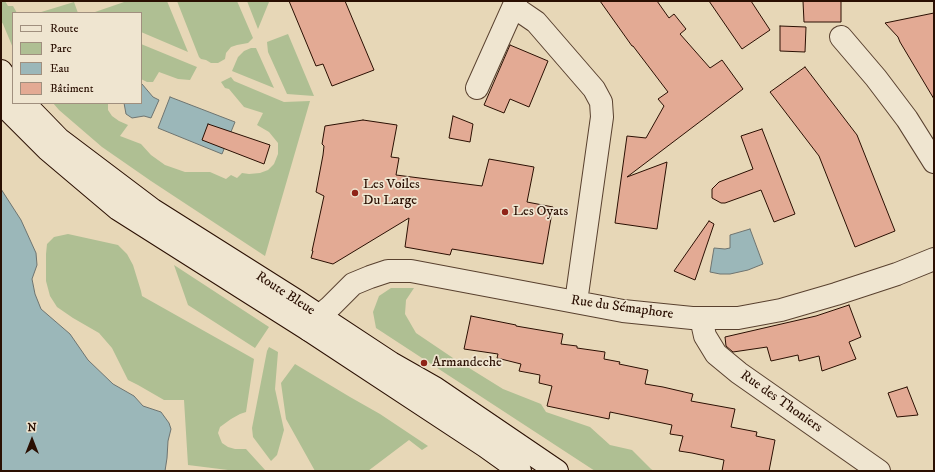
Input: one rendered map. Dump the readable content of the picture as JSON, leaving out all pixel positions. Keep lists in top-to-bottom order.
{
  "streets": {
    "street": ["Route Bleue", "Rue du Sémaphore", "Rue des Thoniers"]
  },
  "crossings": [
    ["Route Bleue", "Rue du Sémaphore"],
    ["Rue du Sémaphore", "Rue des Thoniers"]
  ],
  "places": ["Les Voiles Du Large", "Les Oyats", "Armandeche"],
  "legend": [
    "Route",
    "Parc",
    "Eau",
    "Bâtiment"
  ],
  "north": "top"
}
